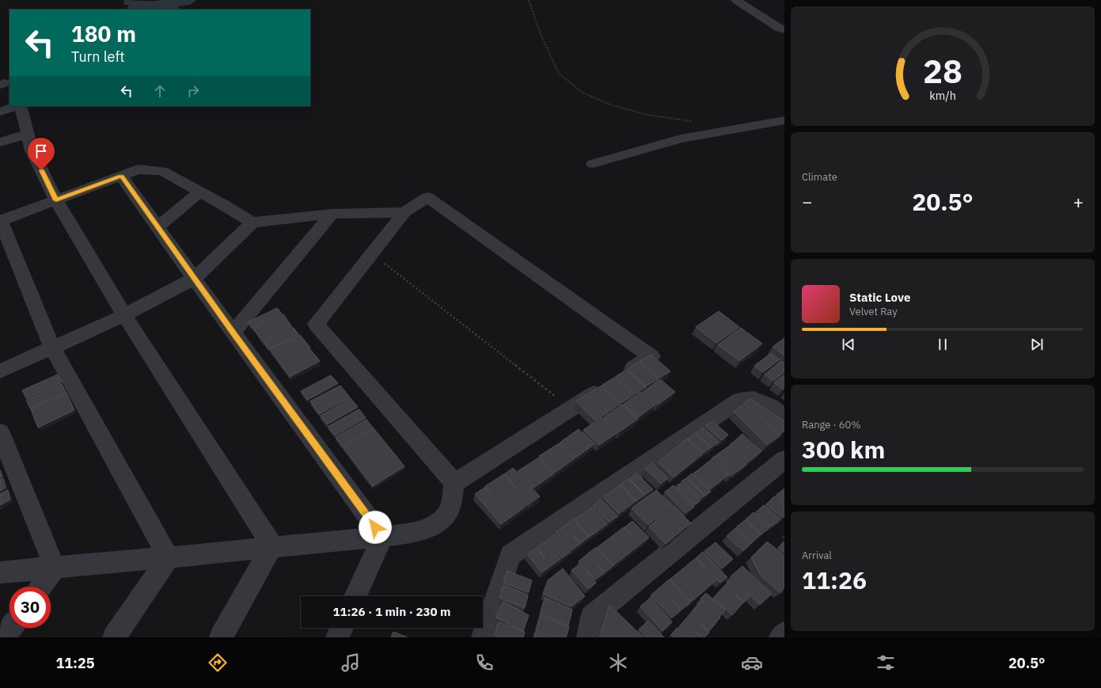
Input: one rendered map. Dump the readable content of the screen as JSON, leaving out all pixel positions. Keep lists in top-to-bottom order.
{
  "page": {
    "turn": ["180 m", "Turn left"],
    "tile": [
      "Climate",
      ["Range · 60%", "300 km"],
      ["Arrival", "11:26"]
    ],
    "heat": ["−", "20.5°", "+"],
    "song": ["Static Love", "Velvet Ray"],
    "limit": "30",
    "trip": "11:26 · 1 min · 230 m",
    "tabs": ["11:25", "20.5°"],
    "gauge": ["28", "km/h"]
  }
}
